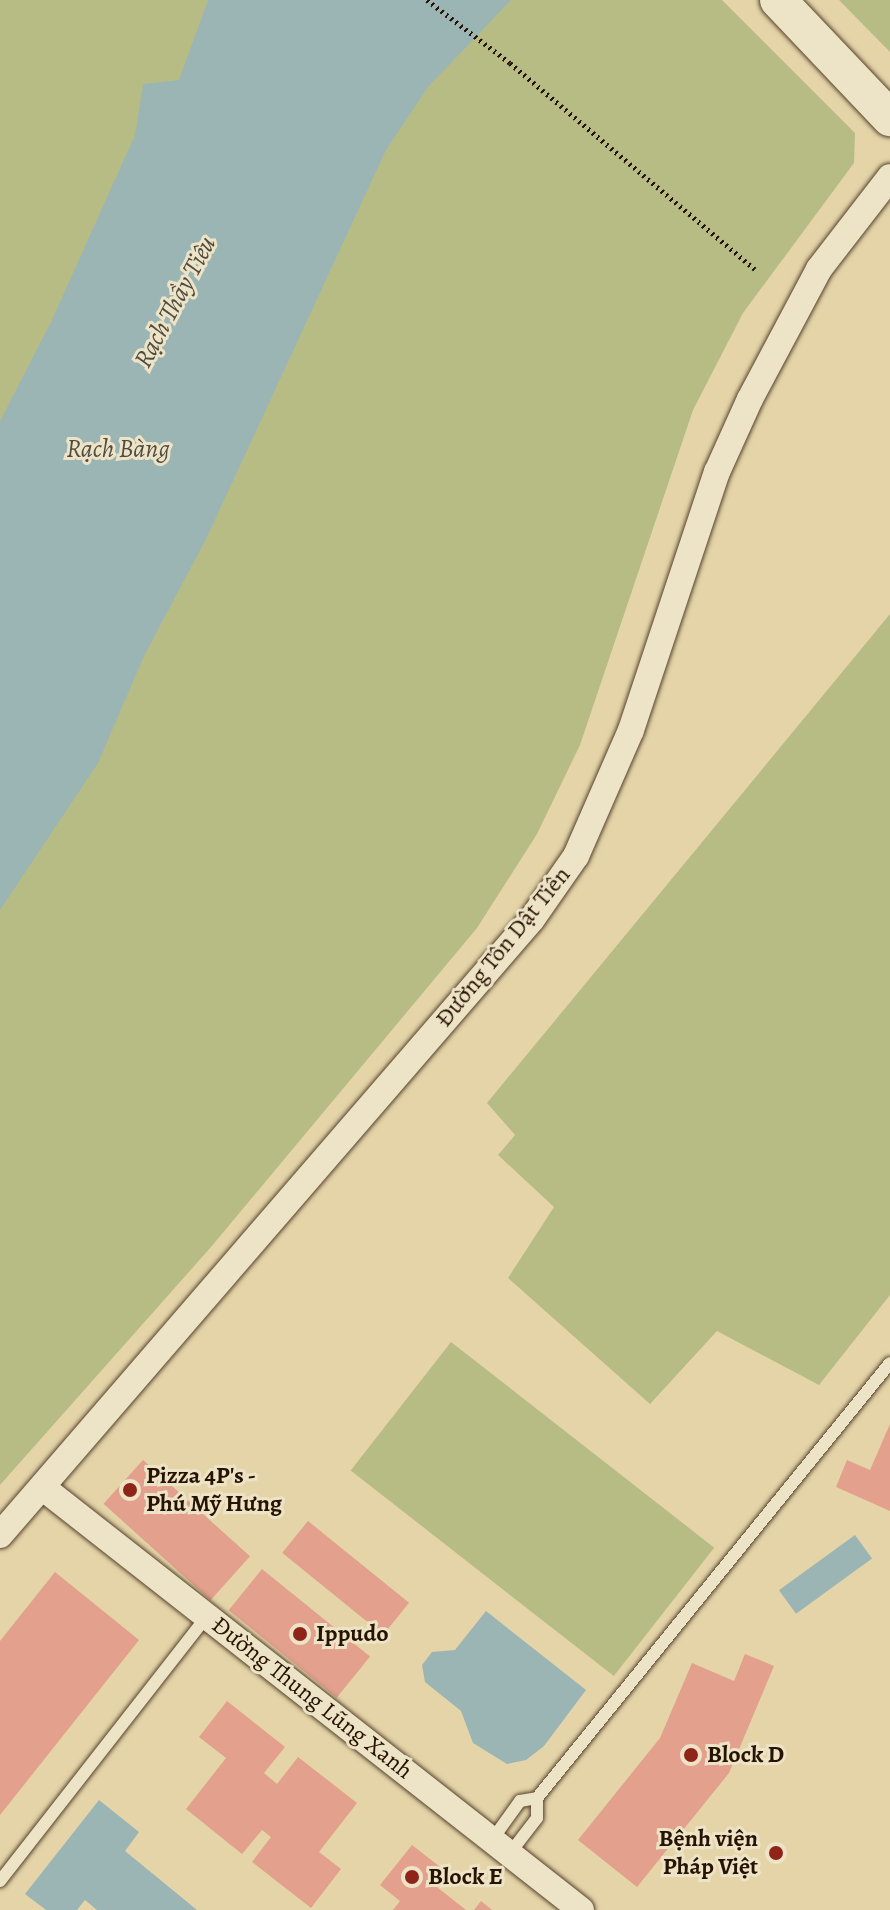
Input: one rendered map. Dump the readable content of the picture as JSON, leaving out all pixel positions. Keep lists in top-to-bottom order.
{
  "streets": {
    "street": ["Đường Tôn Dật Tiên", "Đường Thung Lũng Xanh"]
  },
  "crossings": [
    ["Đường Tôn Dật Tiên", "Đường Thung Lũng Xanh"]
  ],
  "water": ["Rạch Thầy Tiêu", "Rạch Bàng"],
  "places": [
    "Pizza 4P's - Phú Mỹ Hưng",
    "Ippudo",
    "Block D",
    "Bệnh viện Pháp Việt",
    "Block E"
  ]
}
